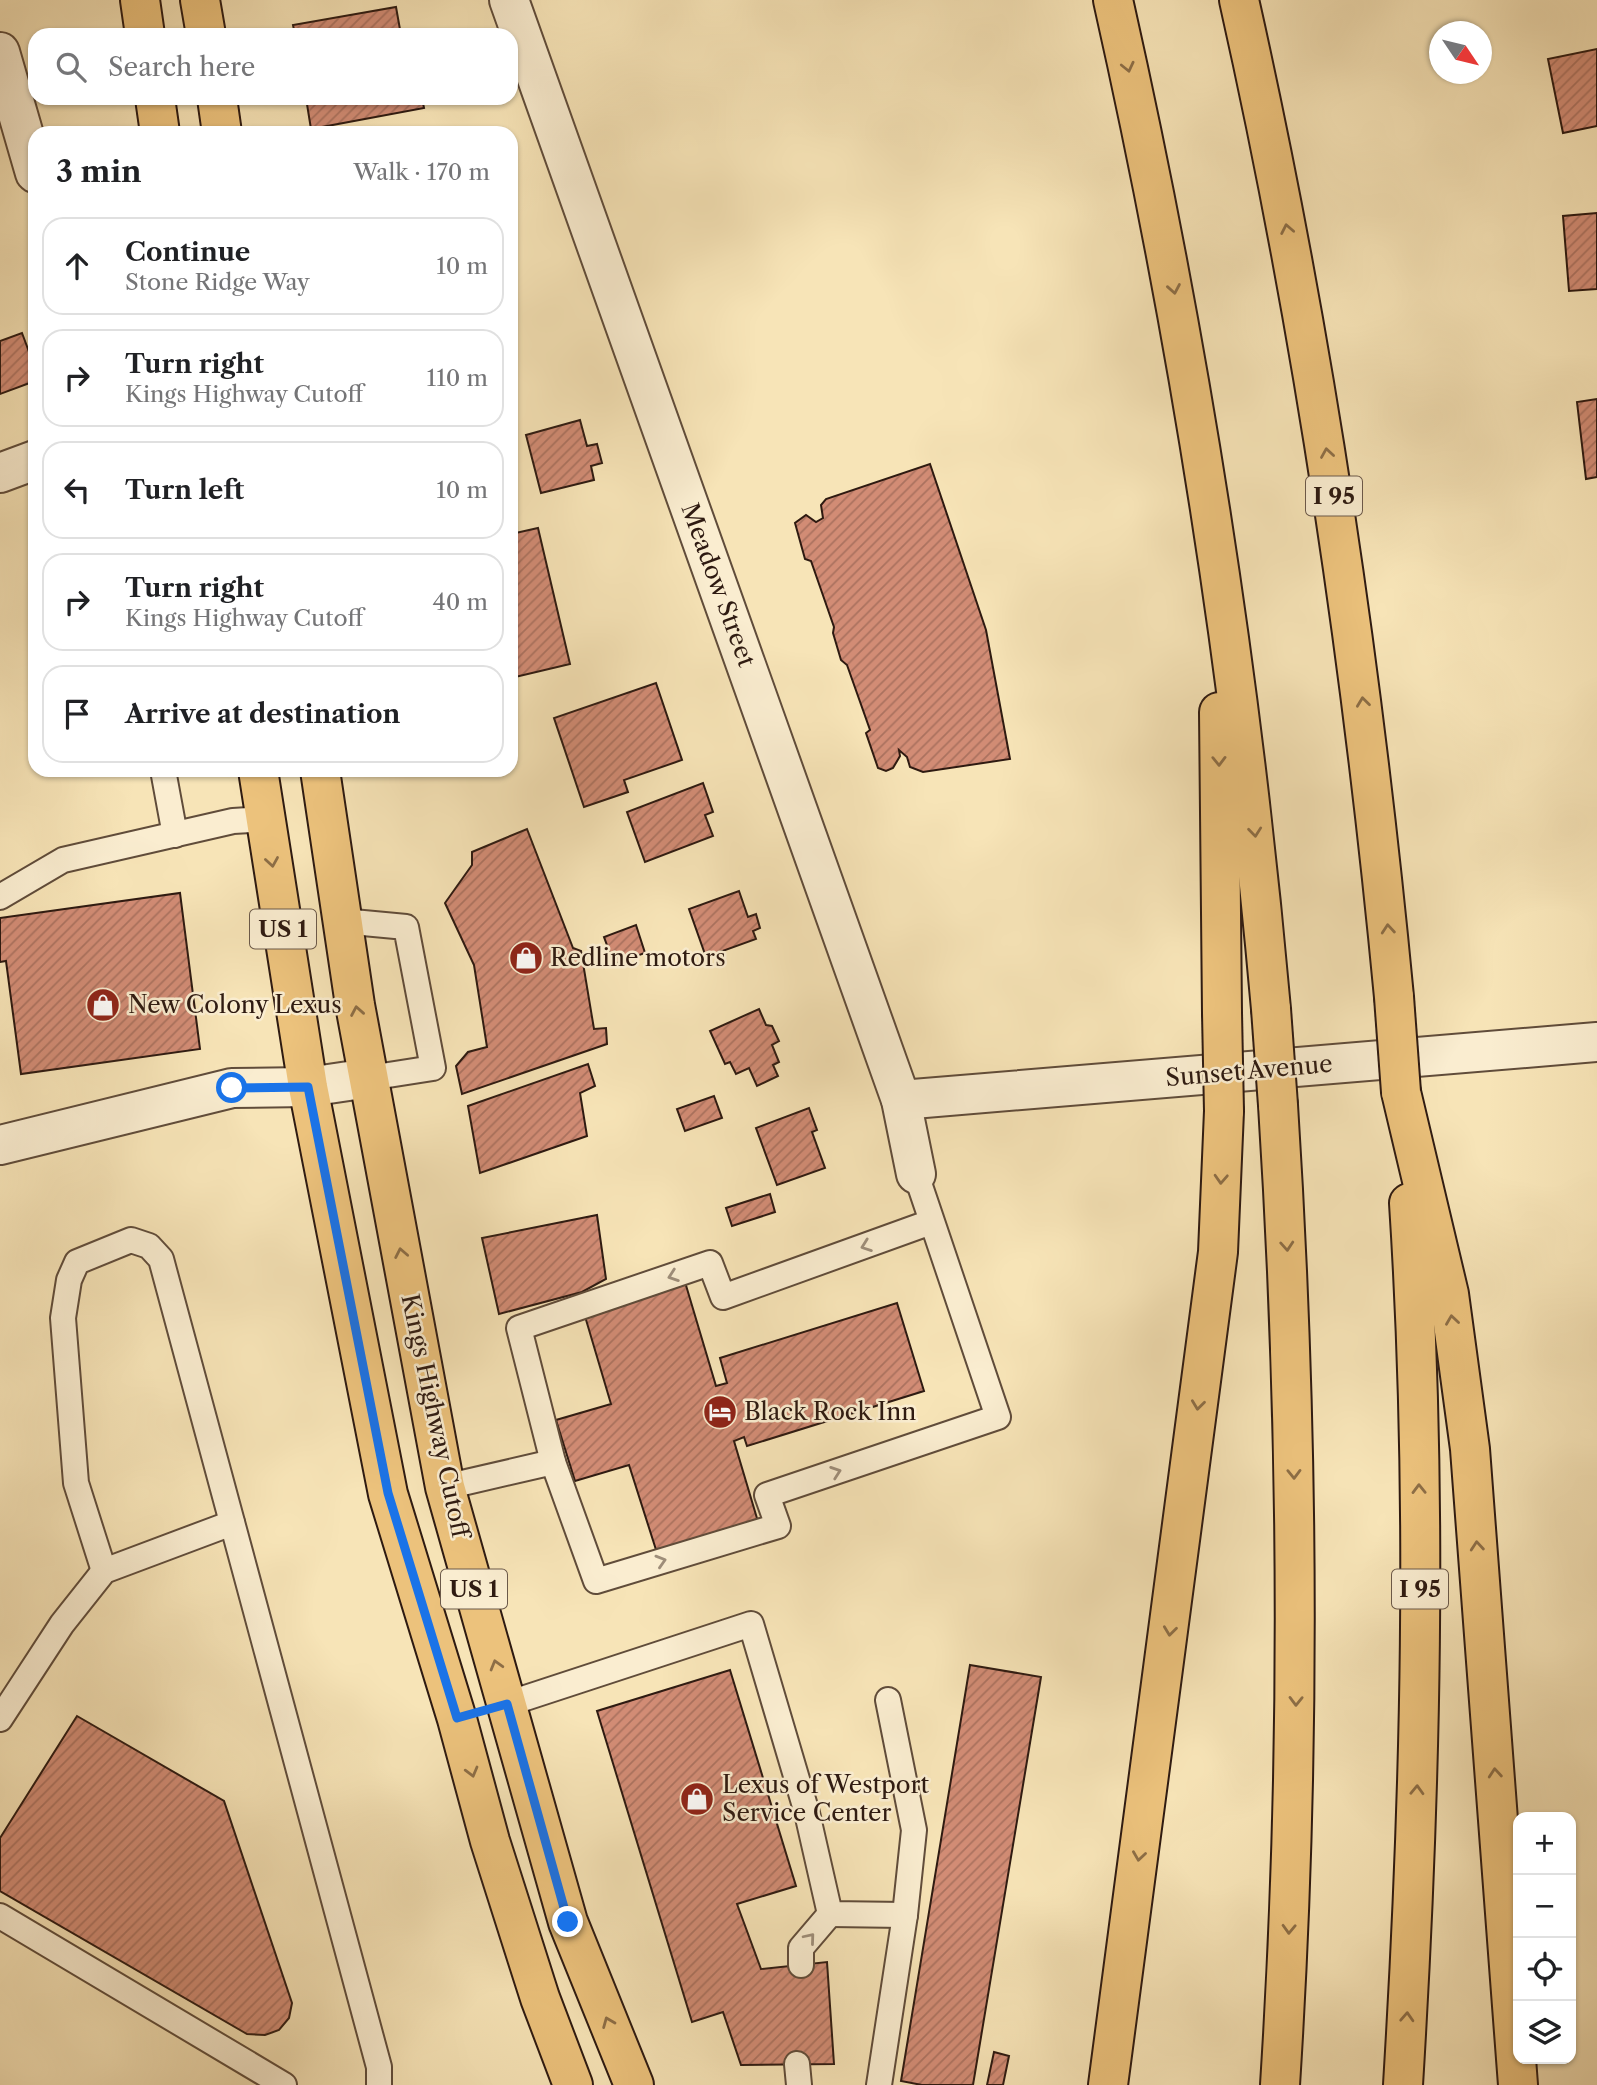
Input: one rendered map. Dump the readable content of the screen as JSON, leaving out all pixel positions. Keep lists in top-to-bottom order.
{
  "streets": {
    "main road": ["I 95", "US 1", "Kings Highway Cutoff"],
    "street": ["Meadow Street", "Sunset Avenue"]
  },
  "crossings": [
    ["Meadow Street", "Sunset Avenue"]
  ],
  "places": {
    "shop": ["Redline motors", "New Colony Lexus", "Lexus of Westport Service Center"],
    "hotel": ["Black Rock Inn"]
  },
  "north": "bottom right",
  "page": {
    "search": "Search here",
    "heading": ["3 min", "Walk · 170 m"],
    "list": [
      ["Continue", "Stone Ridge Way", "10 m"],
      ["Turn right", "Kings Highway Cutoff", "110 m"],
      ["Turn left", "10 m"],
      ["Turn right", "Kings Highway Cutoff", "40 m"],
      "Arrive at destination"
    ],
    "map_buttons": ["+", "−"]
  }
}
